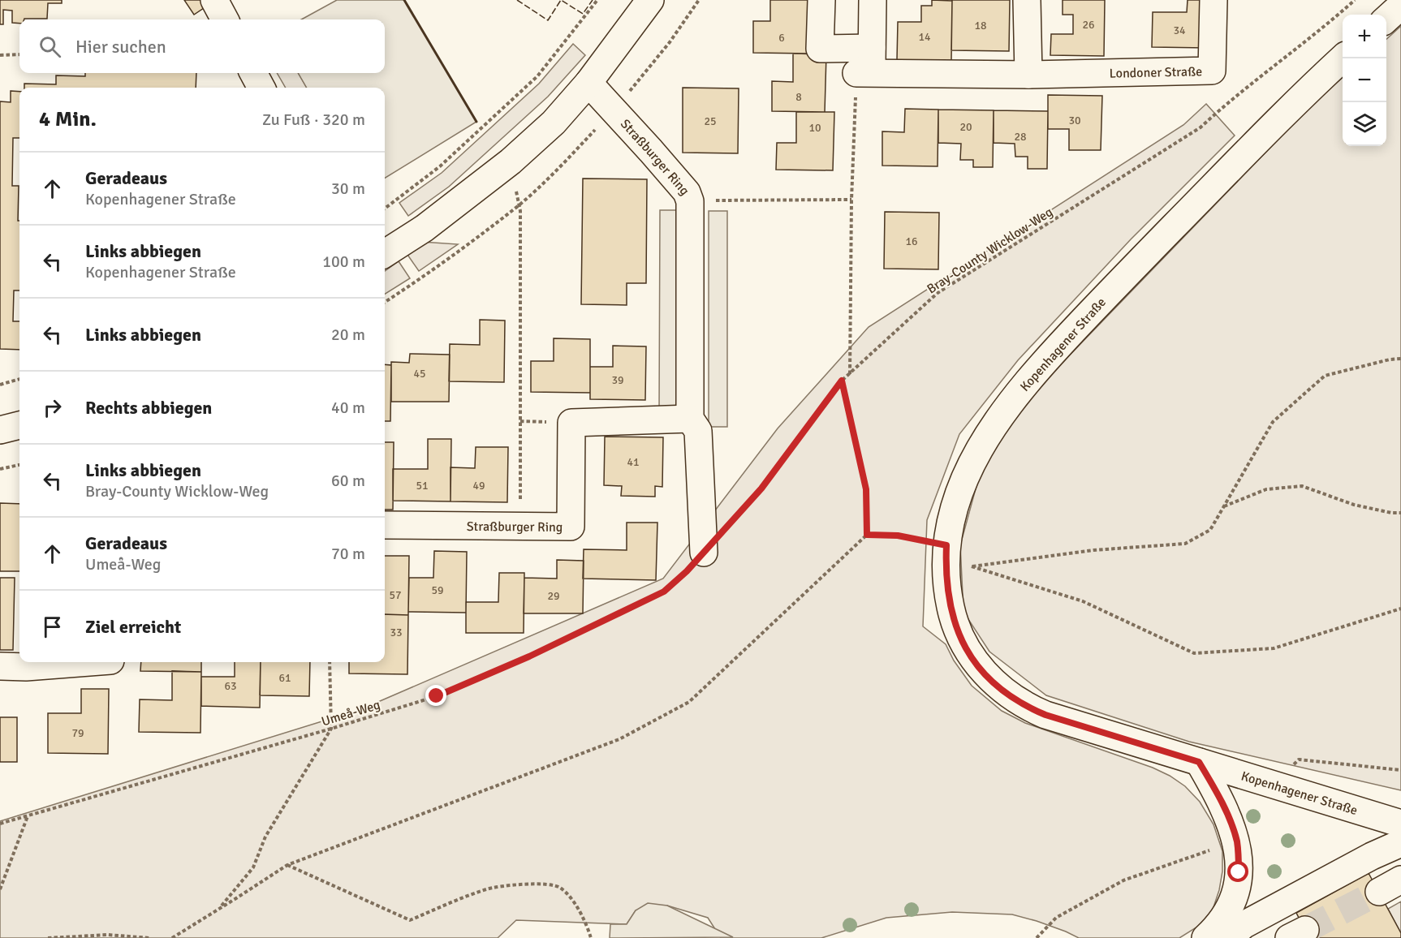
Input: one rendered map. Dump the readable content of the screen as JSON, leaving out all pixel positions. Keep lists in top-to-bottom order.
{
  "streets": {
    "street": ["Londoner Straße", "Straßburger Ring", "Kopenhagener Straße"],
    "path": ["Bray-County Wicklow-Weg", "Umeå-Weg"]
  },
  "crossings": [
    ["Straßburger Ring", "Bray-County Wicklow-Weg"],
    ["Straßburger Ring", "Umeå-Weg"],
    ["Bray-County Wicklow-Weg", "Umeå-Weg"]
  ],
  "house_numbers": [
    "26",
    "18",
    "34",
    "14",
    "6",
    "8",
    "30",
    "25",
    "20",
    "10",
    "28",
    "16",
    "45",
    "39",
    "41",
    "51",
    "49",
    "59",
    "57",
    "29",
    "33",
    "61",
    "63",
    "79"
  ],
  "page": {
    "map_buttons": ["+", "−"],
    "search": "Hier suchen",
    "heading": ["4 Min.", "Zu Fuß · 320 m"],
    "list": [
      ["Geradeaus", "Kopenhagener Straße", "30 m"],
      ["Links abbiegen", "Kopenhagener Straße", "100 m"],
      ["Links abbiegen", "20 m"],
      ["Rechts abbiegen", "40 m"],
      ["Links abbiegen", "Bray-County Wicklow-Weg", "60 m"],
      ["Geradeaus", "Umeå-Weg", "70 m"],
      "Ziel erreicht"
    ]
  }
}
